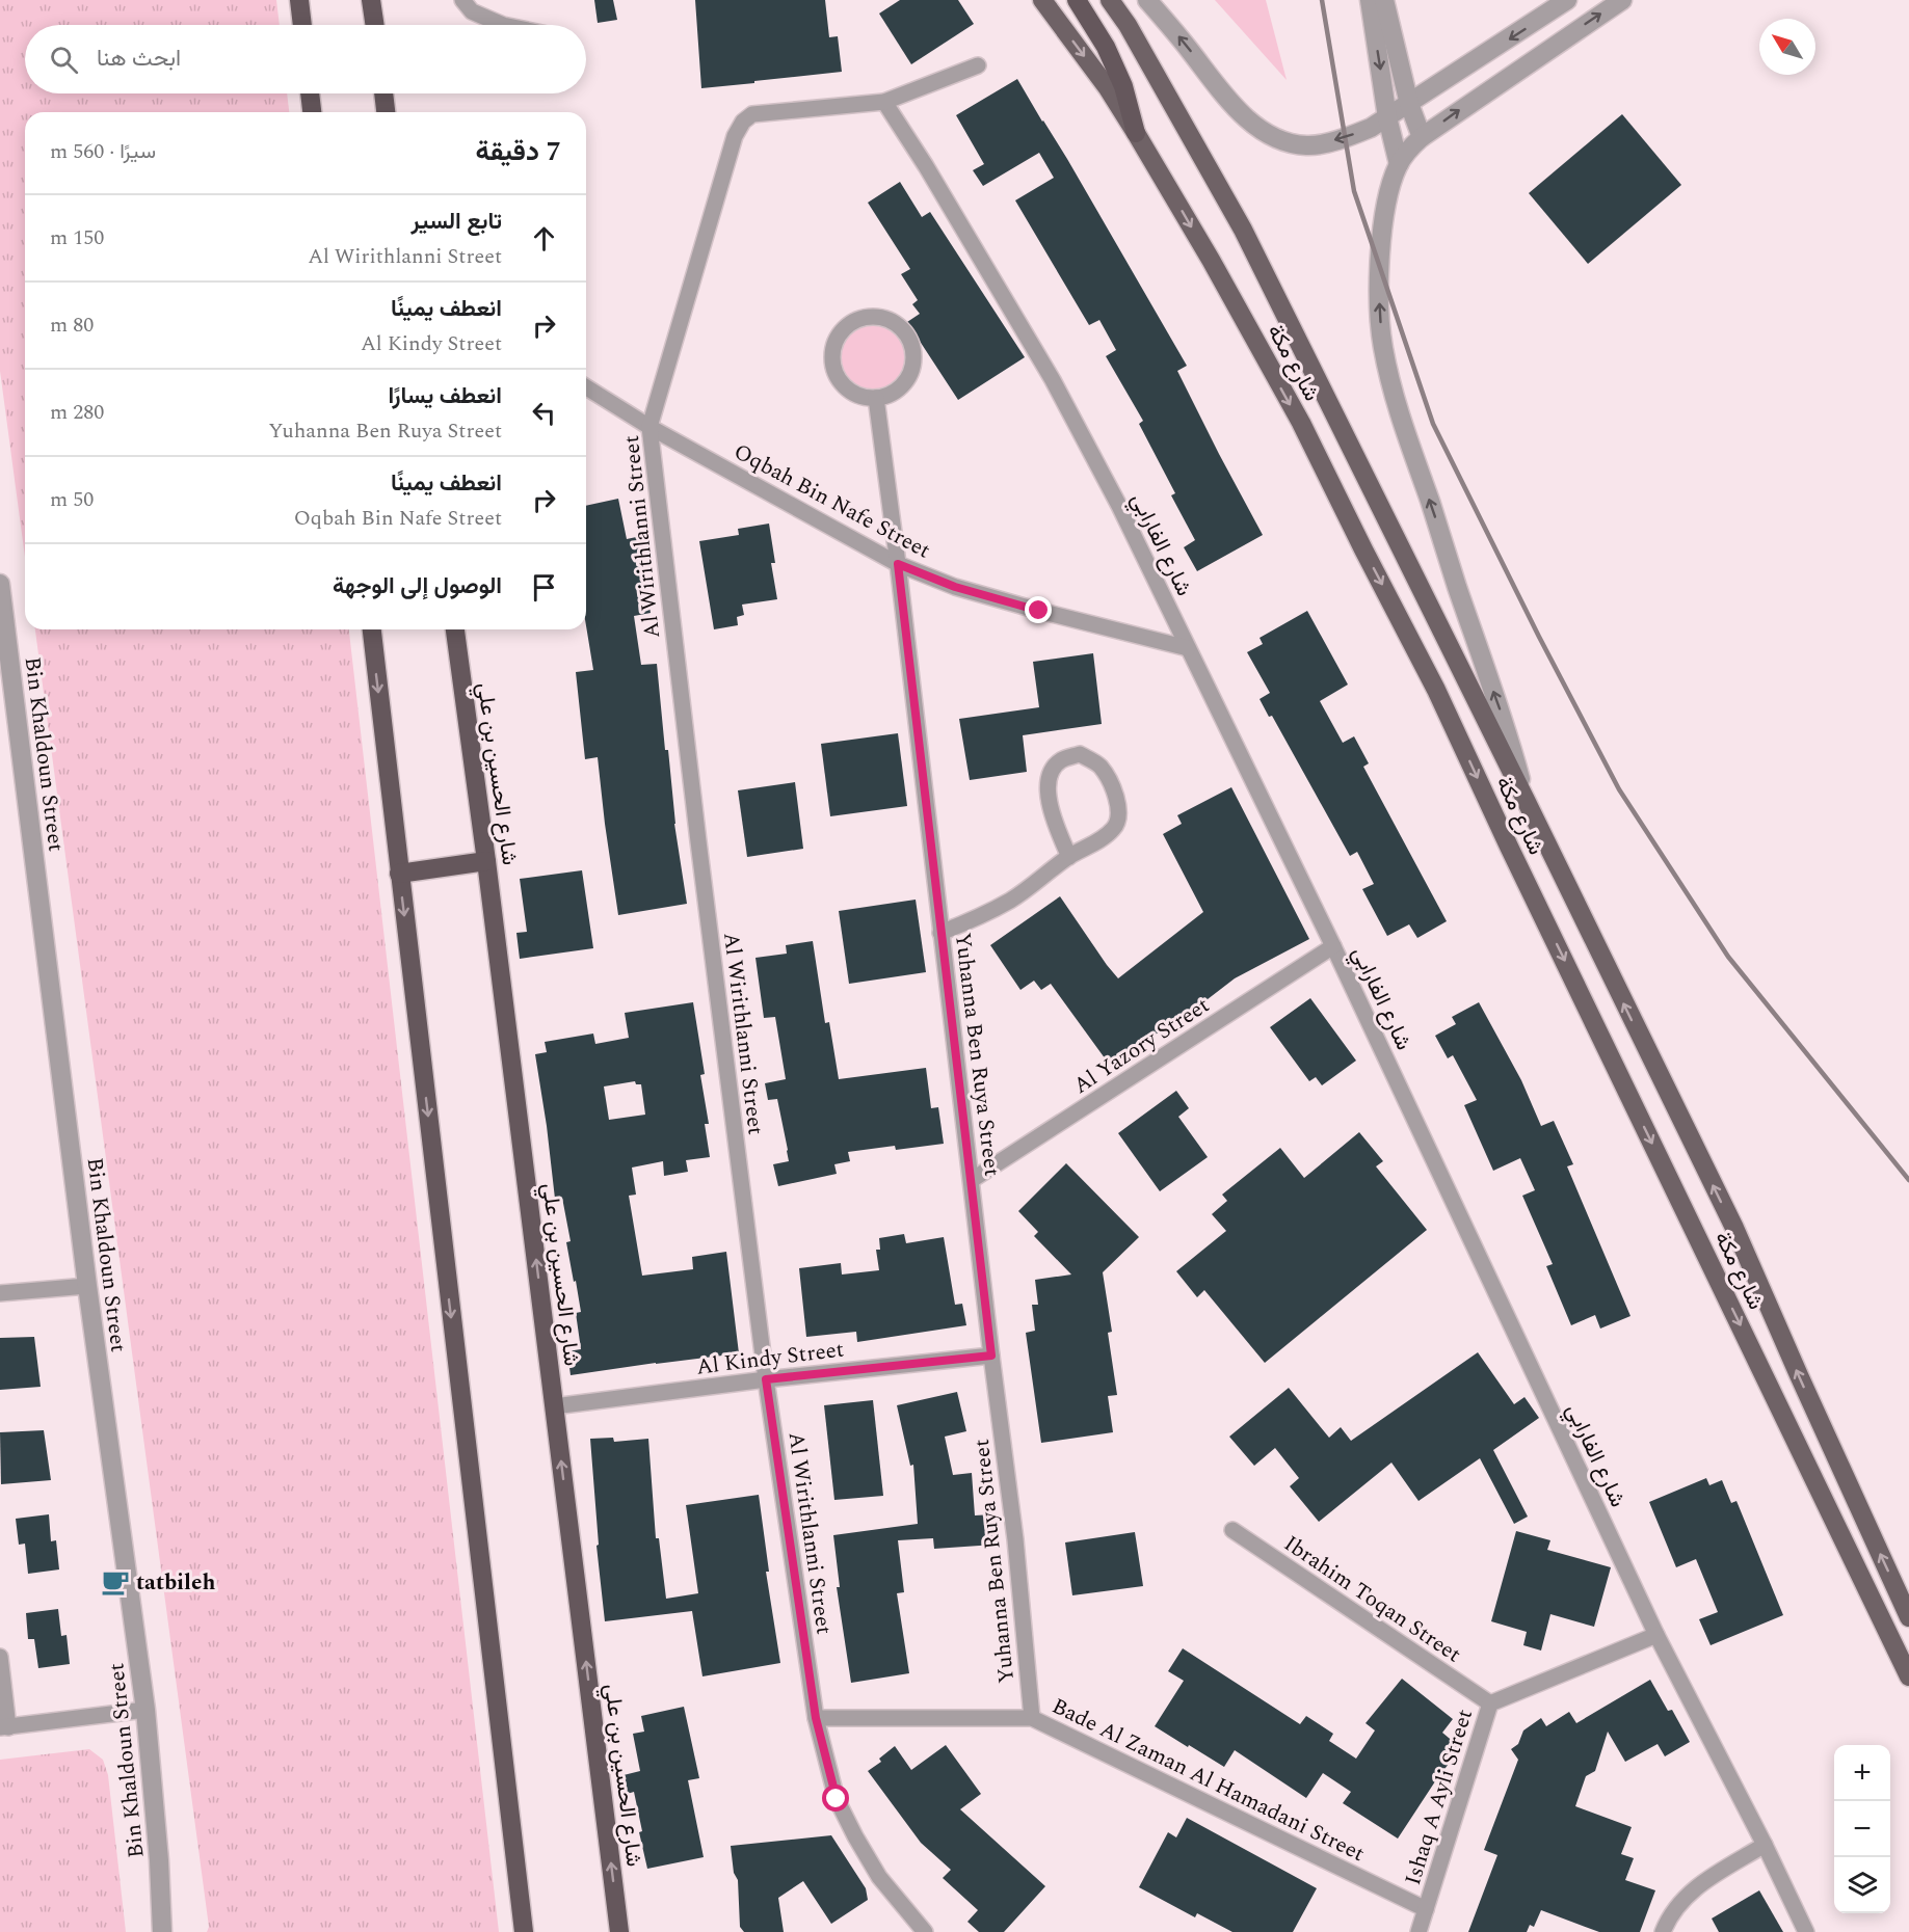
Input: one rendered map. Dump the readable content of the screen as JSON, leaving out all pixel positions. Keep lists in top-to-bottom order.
{
  "streets": {
    "highway": ["شارع الحسين بن علي"],
    "main road": ["شارع مكة"],
    "street": [
      "Oqbah Bin Nafe Street",
      "Al Wirithlanni Street",
      "شارع الفارابي",
      "Bin Khaldoun Street",
      "Al Yazory Street",
      "Yuhanna Ben Ruya Street",
      "Al Kindy Street",
      "Ibrahim Toqan Street",
      "Bade Al Zaman Al Hamadani Street",
      "Ishaq A Ayli Street"
    ]
  },
  "crossings": [
    ["Oqbah Bin Nafe Street", "Al Wirithlanni Street"],
    ["Oqbah Bin Nafe Street", "شارع الفارابي"],
    ["Oqbah Bin Nafe Street", "Yuhanna Ben Ruya Street"],
    ["Al Wirithlanni Street", "شارع الفارابي"],
    ["Al Wirithlanni Street", "Al Kindy Street"],
    ["Al Wirithlanni Street", "Bade Al Zaman Al Hamadani Street"],
    ["شارع الفارابي", "Al Yazory Street"],
    ["شارع الفارابي", "Ishaq A Ayli Street"],
    ["شارع الحسين بن علي", "Al Kindy Street"],
    ["Al Yazory Street", "Yuhanna Ben Ruya Street"],
    ["Yuhanna Ben Ruya Street", "Al Kindy Street"],
    ["Yuhanna Ben Ruya Street", "Bade Al Zaman Al Hamadani Street"],
    ["Ibrahim Toqan Street", "Ishaq A Ayli Street"],
    ["Bade Al Zaman Al Hamadani Street", "Ishaq A Ayli Street"]
  ],
  "places": {
    "cafe": ["tatbileh"]
  },
  "north": "top left",
  "page": {
    "search": "ابحث هنا",
    "heading": ["7 دقيقة", "سيرًا · 560 m"],
    "list": [
      ["تابع السير", "Al Wirithlanni Street", "150 m"],
      ["انعطف يمينًا", "Al Kindy Street", "80 m"],
      ["انعطف يسارًا", "Yuhanna Ben Ruya Street", "280 m"],
      ["انعطف يمينًا", "Oqbah Bin Nafe Street", "50 m"],
      "الوصول إلى الوجهة"
    ],
    "map_buttons": ["+", "−"]
  }
}
